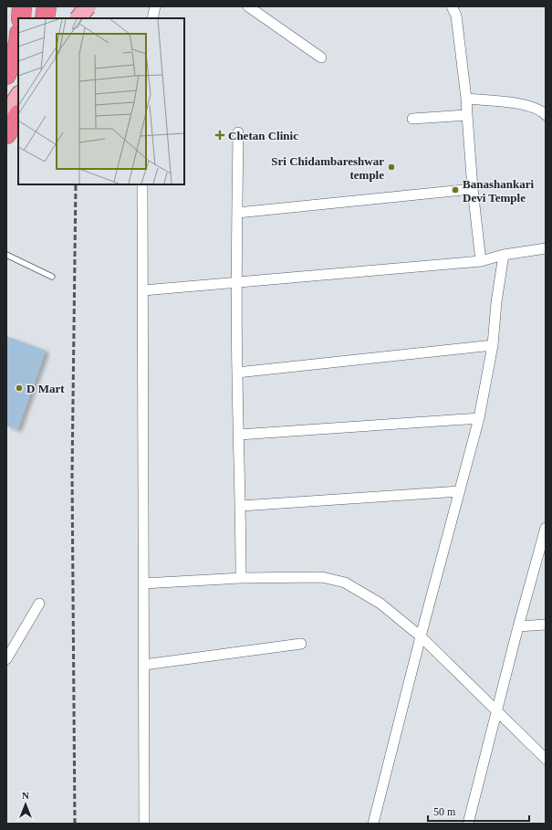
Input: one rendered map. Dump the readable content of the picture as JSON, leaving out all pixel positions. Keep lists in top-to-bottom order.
{
  "places": {
    "health": ["Chetan Clinic"],
    "other": ["Sri Chidambareshwar temple", "Banashankari Devi Temple", "D Mart"]
  },
  "scale_bar": "50 m",
  "north": "top"
}
